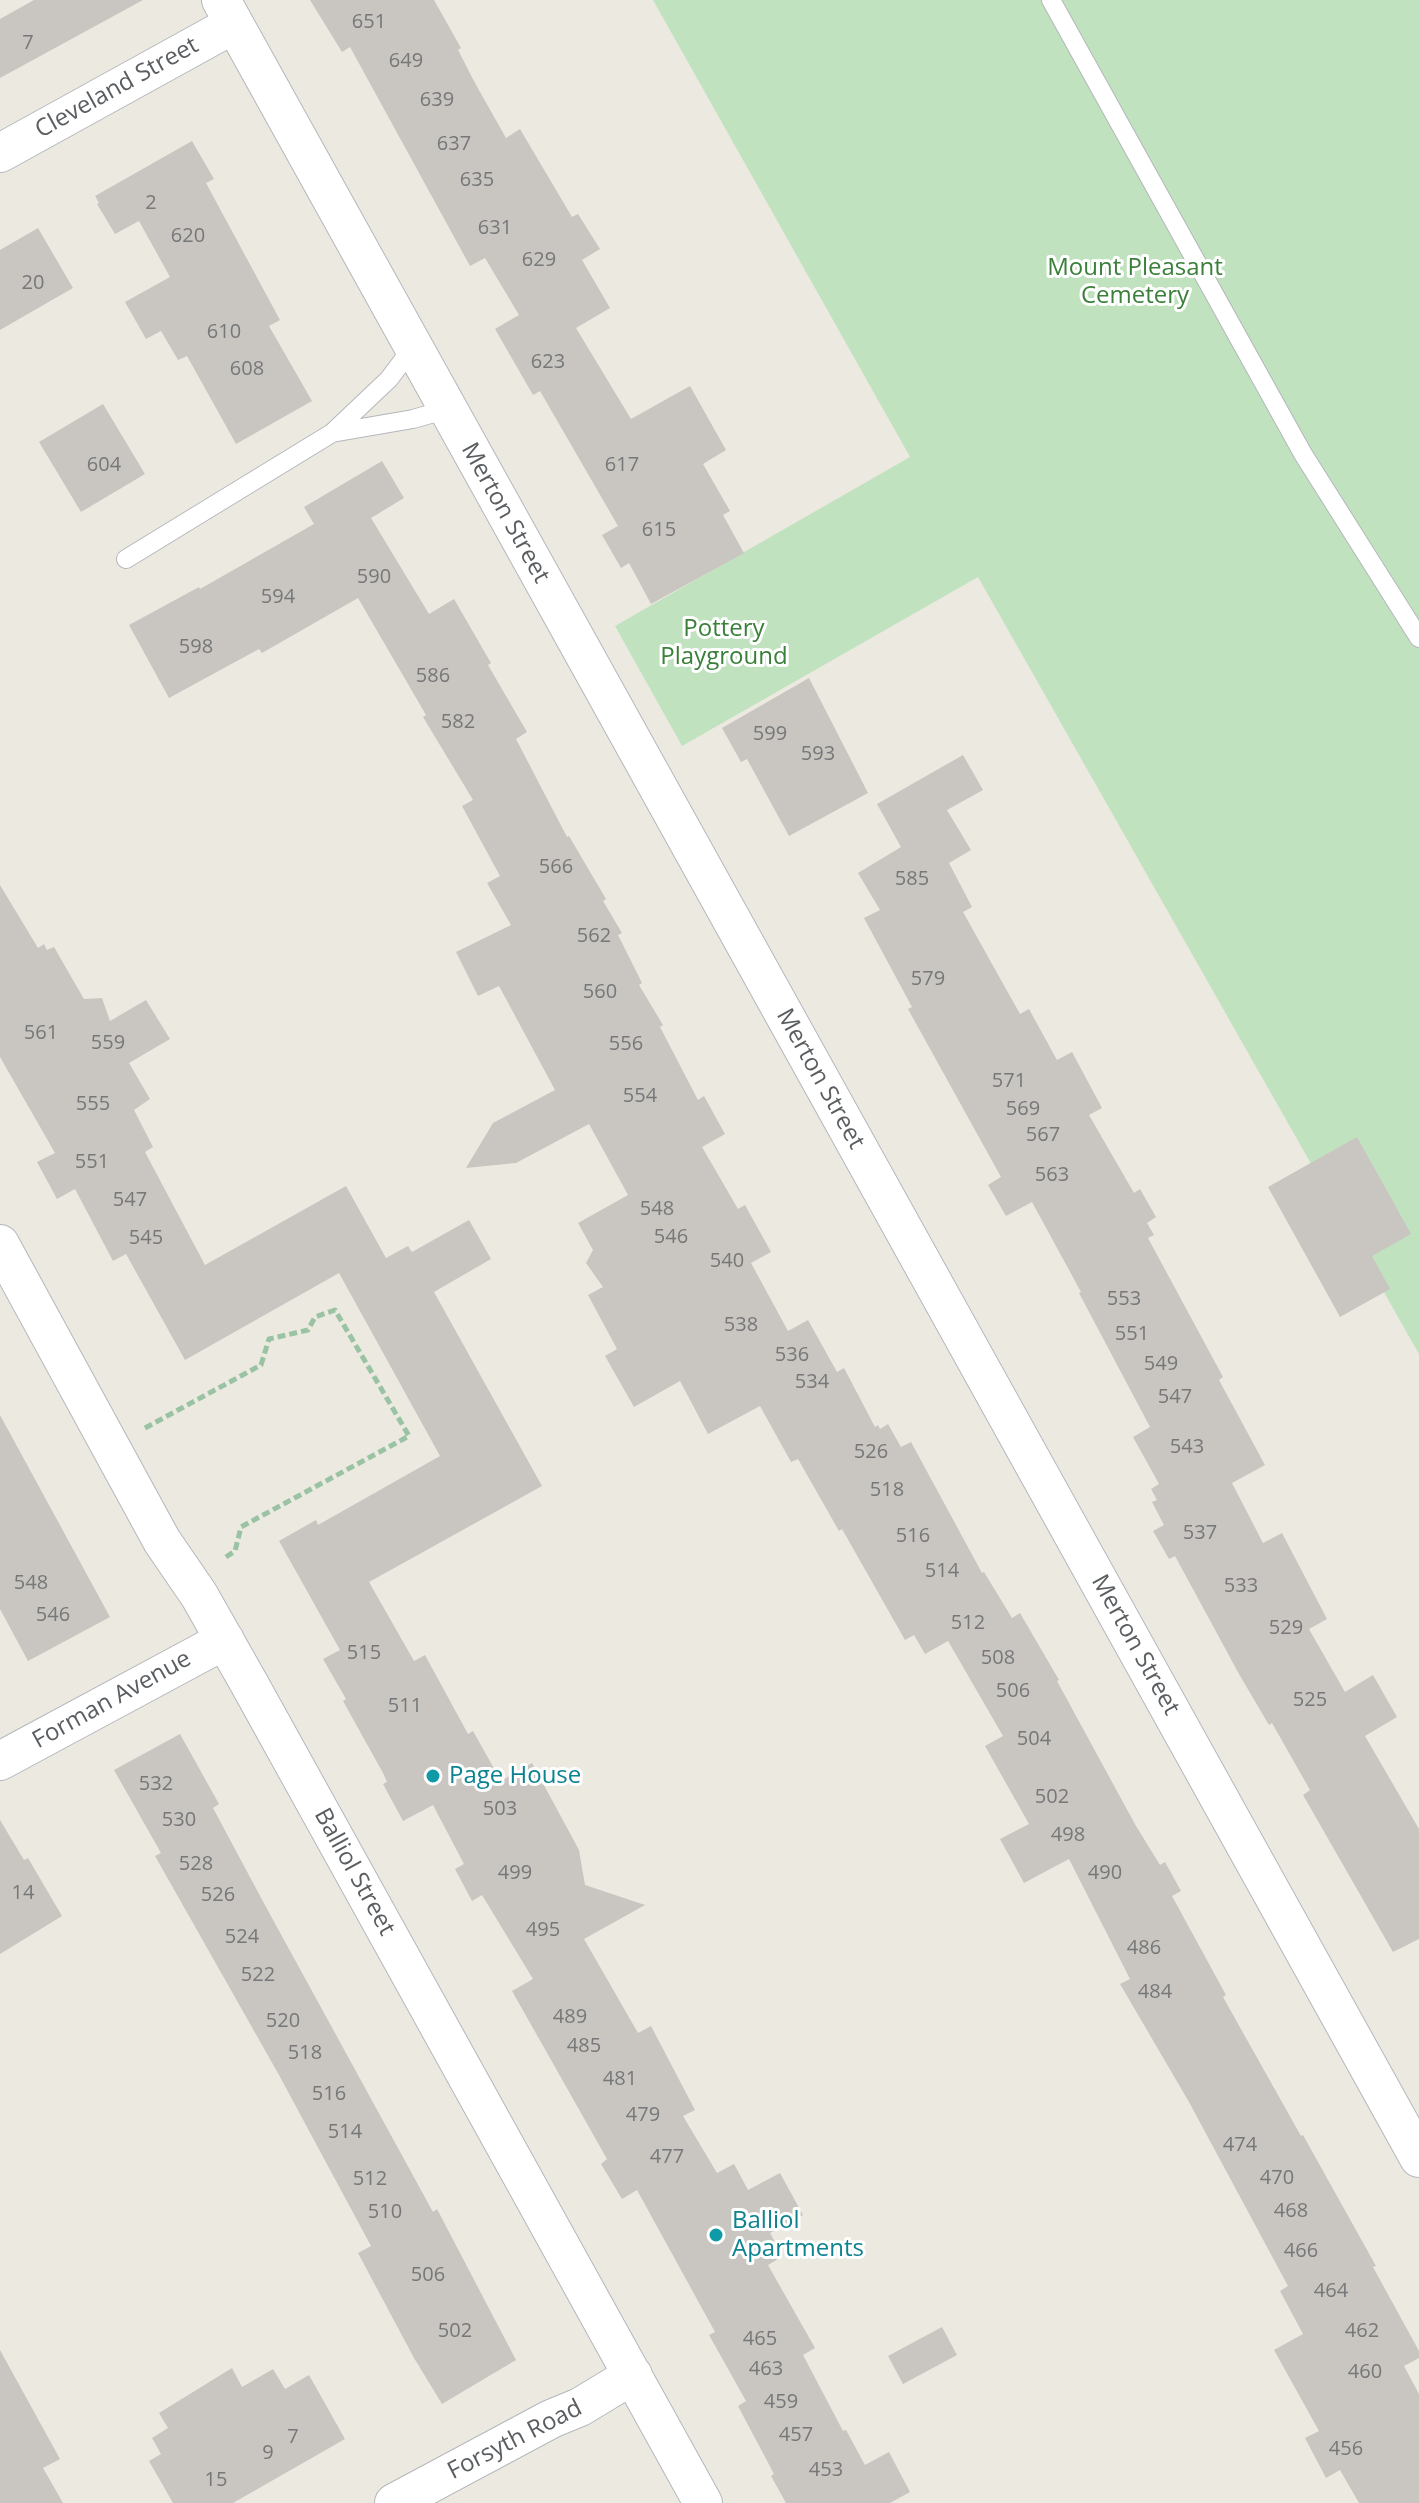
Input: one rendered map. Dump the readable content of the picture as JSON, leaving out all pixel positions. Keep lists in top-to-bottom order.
{
  "streets": {
    "street": [
      "Cleveland Street",
      "Merton Street",
      "Forman Avenue",
      "Balliol Street",
      "Forsyth Road"
    ]
  },
  "crossings": [
    ["Cleveland Street", "Merton Street"],
    ["Forman Avenue", "Balliol Street"],
    ["Balliol Street", "Forsyth Road"]
  ],
  "parks": ["Mount Pleasant Cemetery", "Pottery Playground"],
  "places": ["Page House", "Balliol Apartments"],
  "house_numbers": [
    "651",
    "7",
    "649",
    "639",
    "637",
    "635",
    "2",
    "631",
    "620",
    "629",
    "20",
    "610",
    "623",
    "608",
    "604",
    "617",
    "615",
    "590",
    "594",
    "598",
    "586",
    "582",
    "599",
    "593",
    "566",
    "585",
    "562",
    "579",
    "560",
    "561",
    "559",
    "556",
    "571",
    "554",
    "555",
    "569",
    "567",
    "551",
    "563",
    "547",
    "548",
    "546",
    "545",
    "540",
    "553",
    "538",
    "551",
    "536",
    "549",
    "534",
    "547",
    "543",
    "526",
    "518",
    "537",
    "516",
    "514",
    "548",
    "533",
    "546",
    "512",
    "529",
    "515",
    "508",
    "506",
    "525",
    "511",
    "504",
    "532",
    "502",
    "503",
    "530",
    "498",
    "528",
    "499",
    "490",
    "14",
    "526",
    "495",
    "524",
    "486",
    "522",
    "484",
    "489",
    "520",
    "485",
    "518",
    "481",
    "516",
    "479",
    "514",
    "474",
    "477",
    "470",
    "512",
    "468",
    "510",
    "466",
    "506",
    "464",
    "502",
    "462",
    "465",
    "463",
    "460",
    "459",
    "457",
    "7",
    "456",
    "9",
    "453",
    "15"
  ]
}
